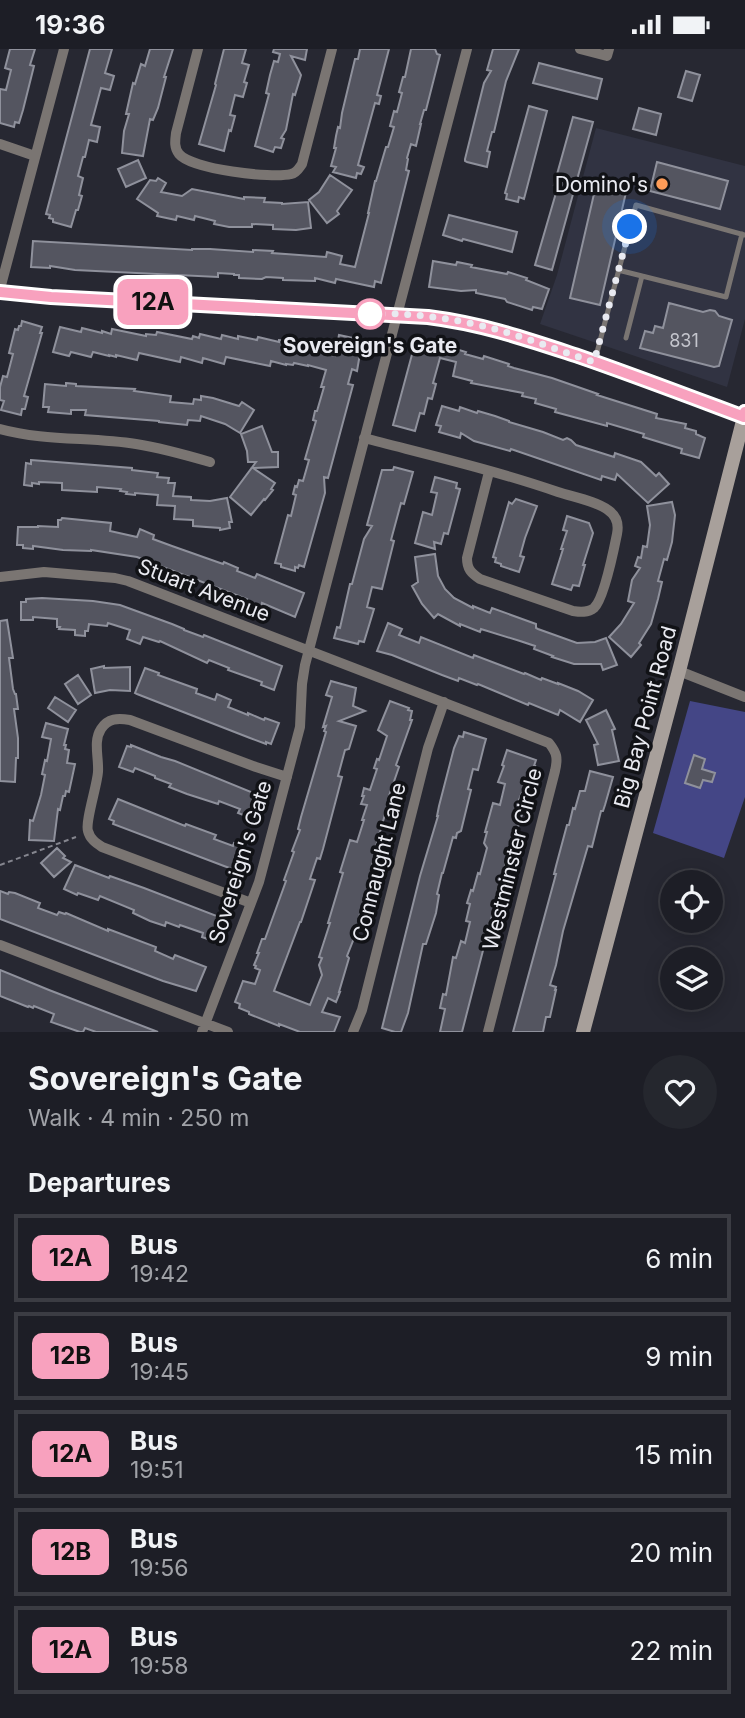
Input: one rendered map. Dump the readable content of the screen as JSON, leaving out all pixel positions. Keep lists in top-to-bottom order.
{
  "streets": {
    "street": [
      "Stuart Avenue",
      "Big Bay Point Road",
      "Westminster Circle",
      "Sovereign's Gate",
      "Connaught Lane"
    ]
  },
  "crossings": [
    ["Stuart Avenue", "Westminster Circle"],
    ["Stuart Avenue", "Sovereign's Gate"],
    ["Westminster Circle", "Sovereign's Gate"],
    ["Westminster Circle", "Connaught Lane"]
  ],
  "places": ["Domino's", "Sovereign's Gate"],
  "lines": ["bus line 12A"],
  "house_numbers": ["831"],
  "page": {
    "status": "19:36",
    "on_map": "12A",
    "heading": [
      ["Sovereign's Gate", "Walk · 4 min · 250 m"],
      "Departures"
    ],
    "list": [
      {
        "mark": "12A",
        "name": "Bus",
        "note": "19:42",
        "value": "6 min"
      },
      {
        "mark": "12B",
        "name": "Bus",
        "note": "19:45",
        "value": "9 min"
      },
      {
        "mark": "12A",
        "name": "Bus",
        "note": "19:51",
        "value": "15 min"
      },
      {
        "mark": "12B",
        "name": "Bus",
        "note": "19:56",
        "value": "20 min"
      },
      {
        "mark": "12A",
        "name": "Bus",
        "note": "19:58",
        "value": "22 min"
      }
    ]
  }
}
